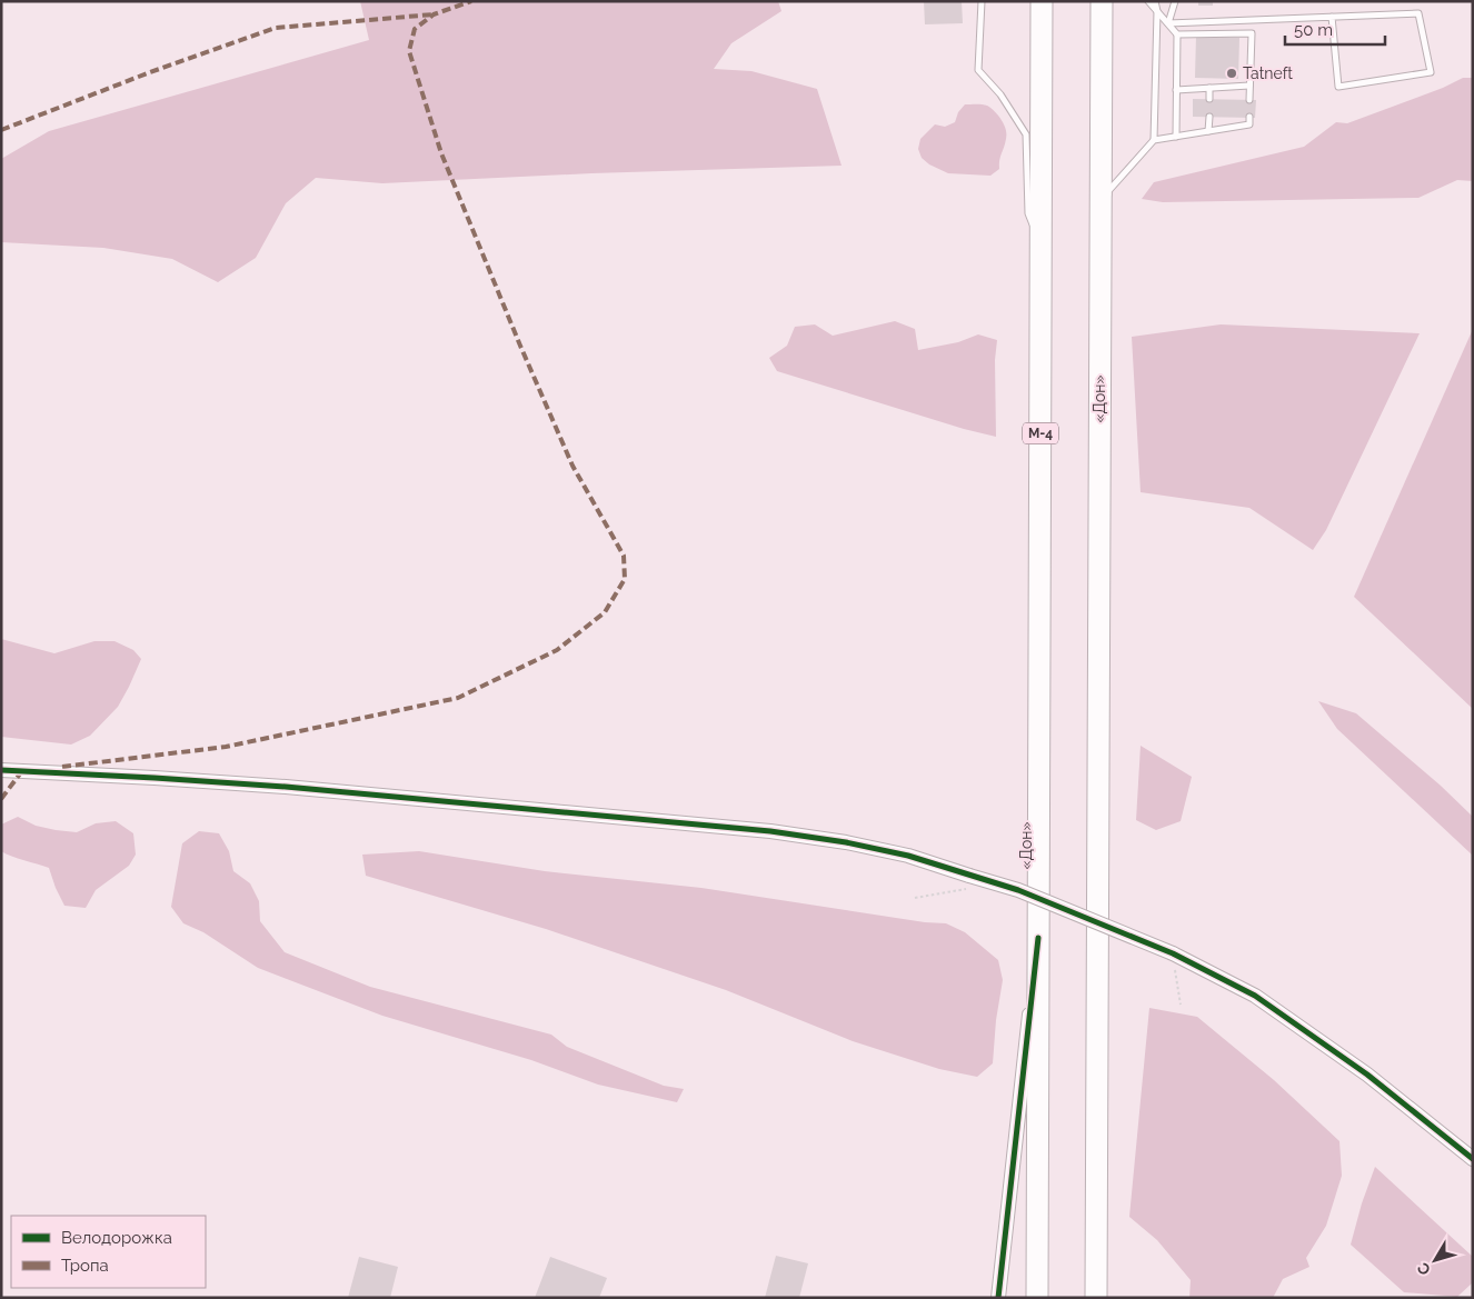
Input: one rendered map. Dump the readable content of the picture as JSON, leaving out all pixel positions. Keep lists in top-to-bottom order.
{
  "streets": {
    "highway": ["«Дон»", "М-4"]
  },
  "places": ["Tatneft"],
  "legend": ["Велодорожка", "Тропа"],
  "scale_bar": "50 m",
  "north": "bottom left"
}
